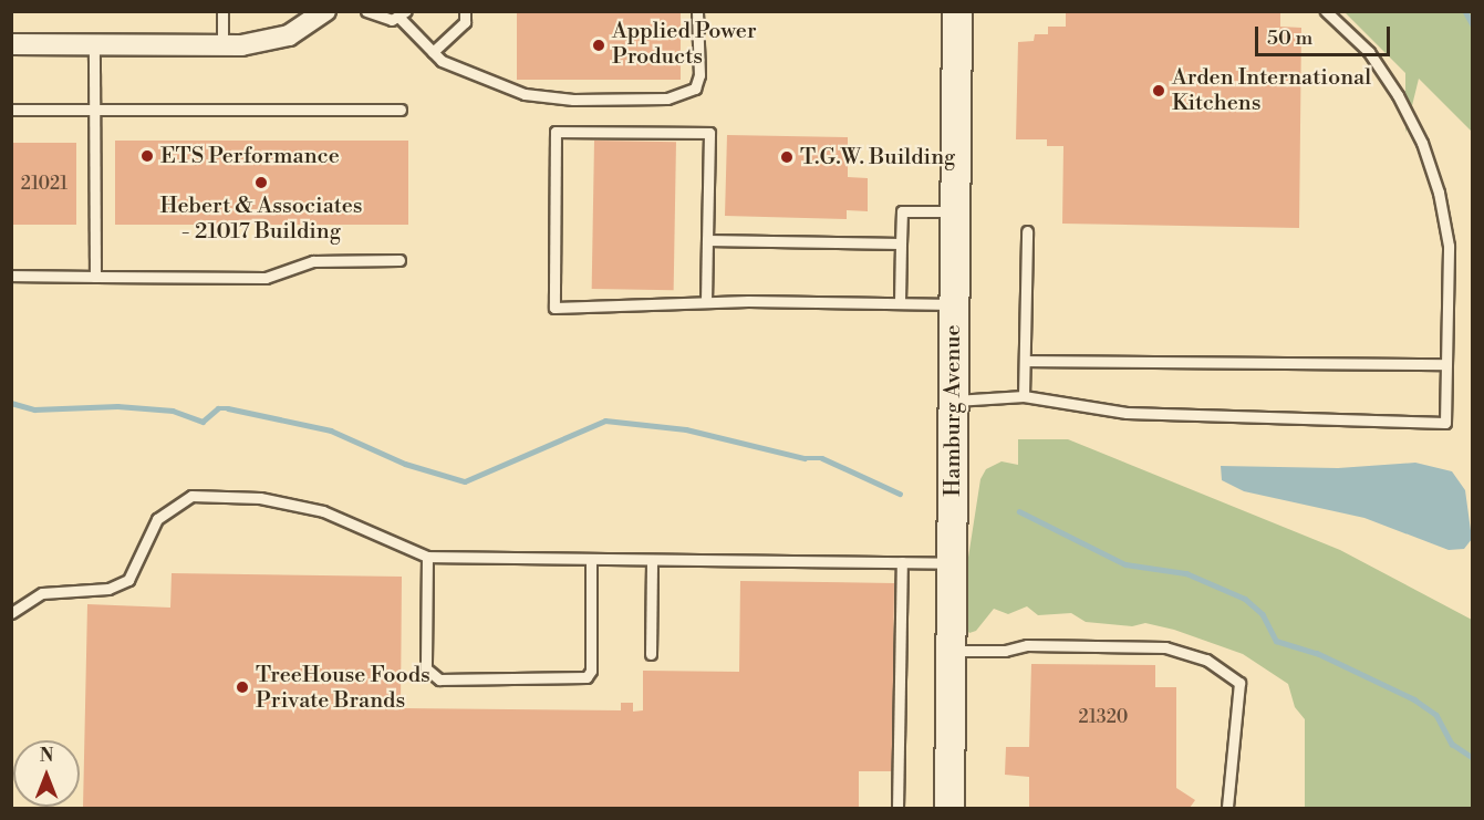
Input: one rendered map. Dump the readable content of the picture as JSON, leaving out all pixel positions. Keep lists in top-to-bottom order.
{
  "streets": {
    "street": ["Hamburg Avenue"]
  },
  "places": [
    "Applied Power Products",
    "Arden International Kitchens",
    "ETS Performance",
    "T.G.W. Building",
    "Hebert & Associates - 21017 Building",
    "TreeHouse Foods Private Brands"
  ],
  "house_numbers": ["21021", "21320"],
  "scale_bar": "50 m",
  "north": "top"
}
